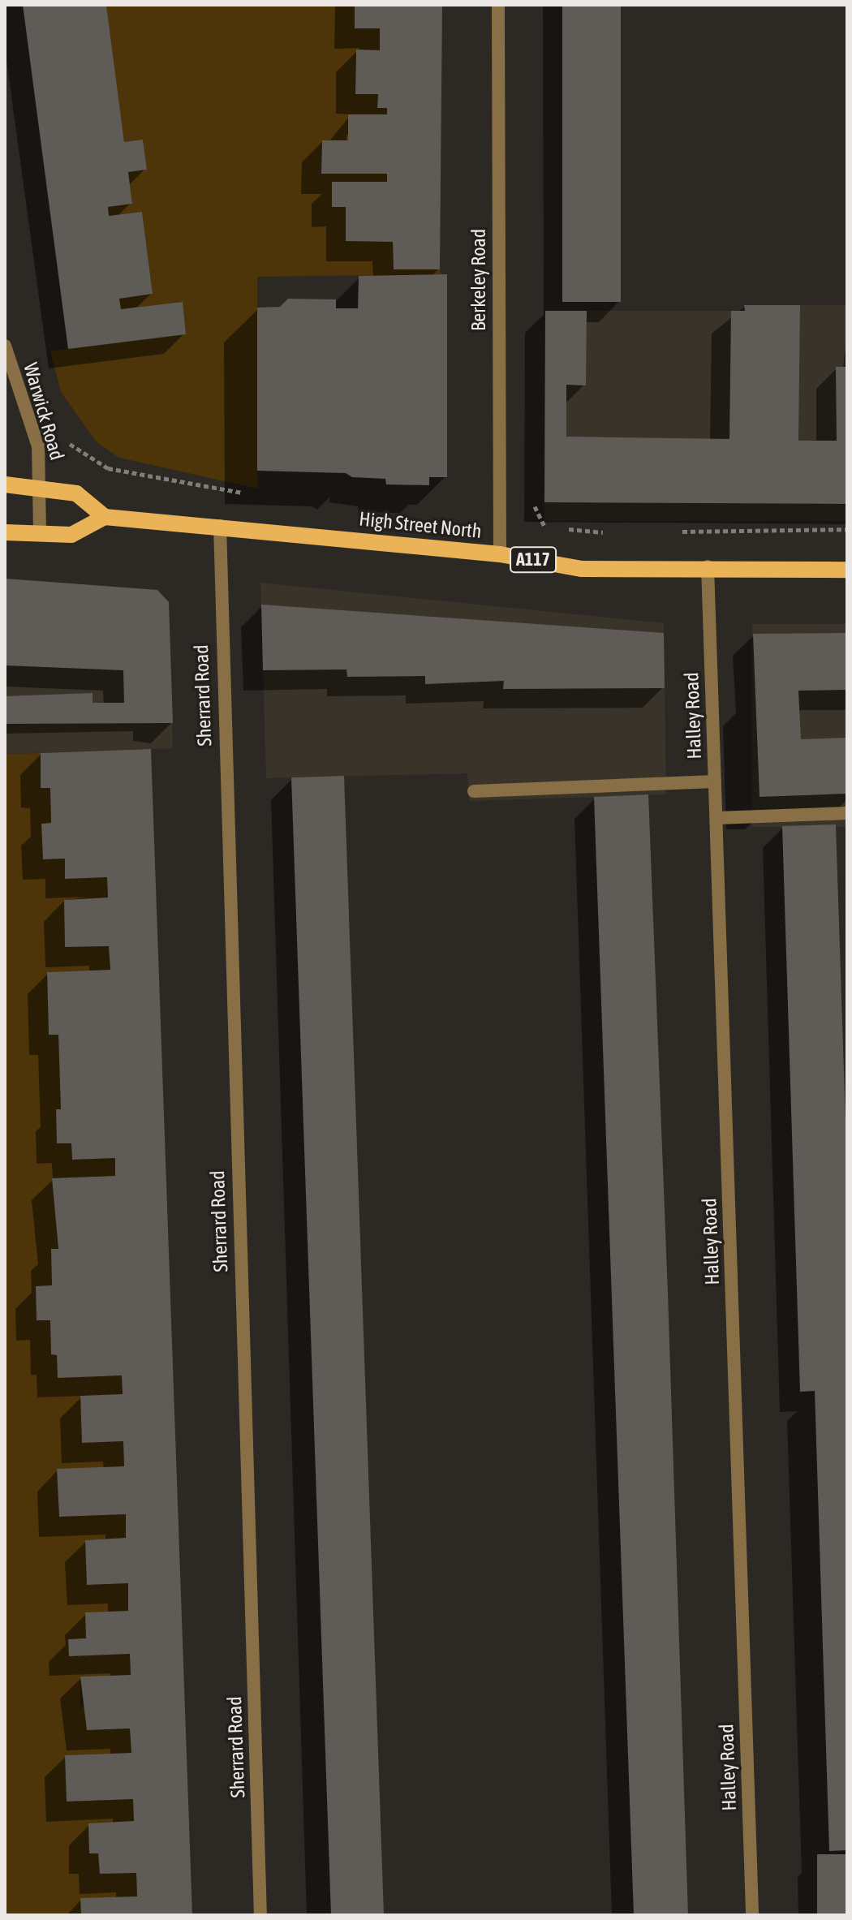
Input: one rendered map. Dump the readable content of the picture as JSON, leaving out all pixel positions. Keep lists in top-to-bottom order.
{
  "streets": {
    "main road": ["High Street North", "A117"],
    "street": [
      "Berkeley Road",
      "Warwick Road",
      "Sherrard Road",
      "Halley Road"
    ]
  },
  "crossings": [
    ["Berkeley Road", "High Street North"],
    ["High Street North", "Sherrard Road"],
    ["High Street North", "Halley Road"]
  ]
}
